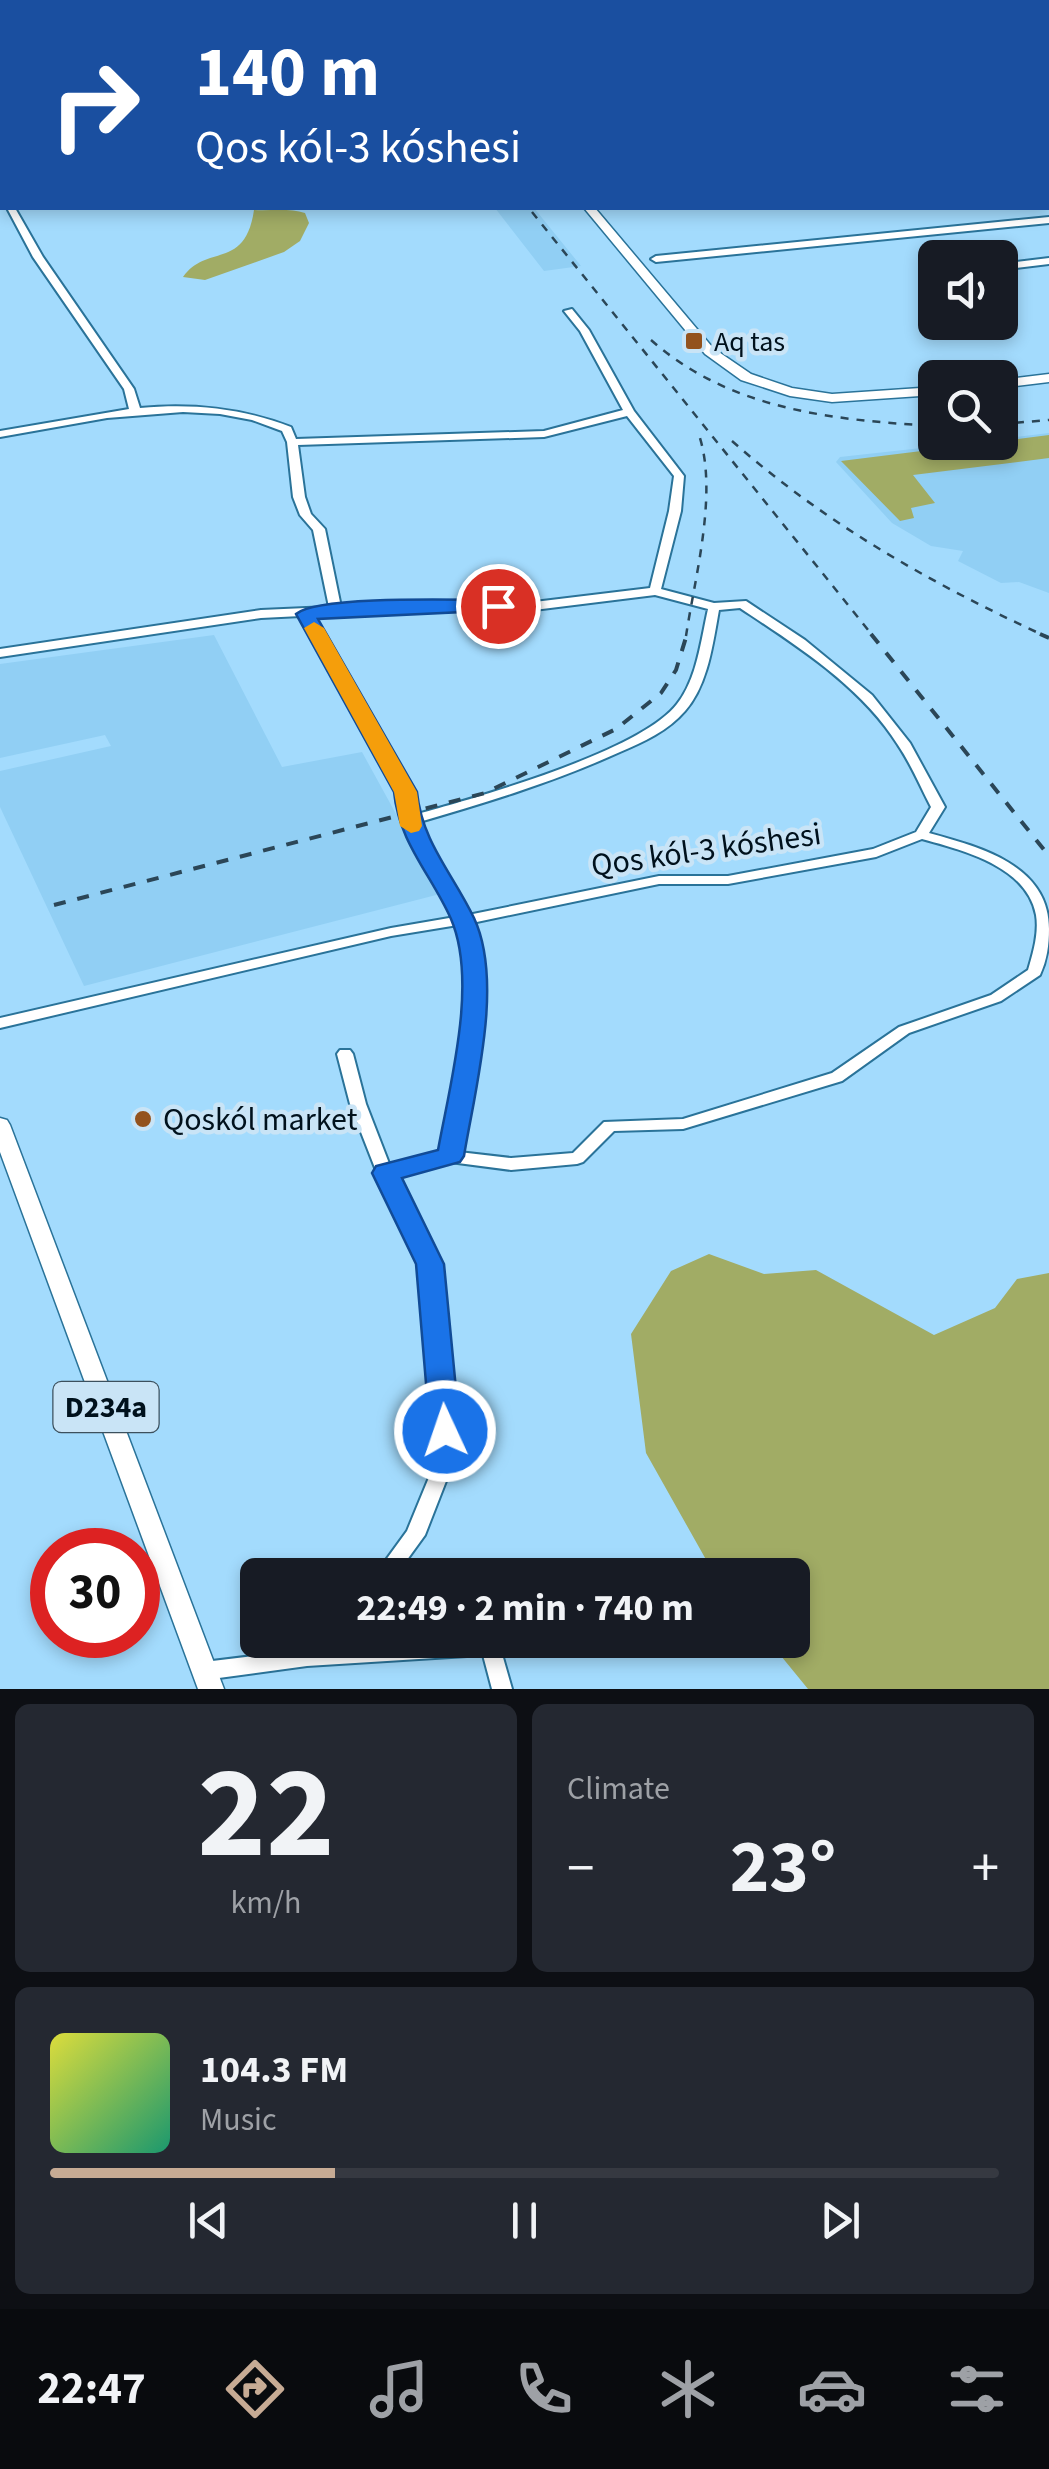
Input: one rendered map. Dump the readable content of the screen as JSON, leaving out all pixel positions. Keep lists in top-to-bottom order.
{
  "streets": {
    "main road": ["D234a"],
    "street": ["Qos kól-3 kóshesi"]
  },
  "places": {
    "transit": ["Aq tas"],
    "other": ["Qoskól market"]
  },
  "page": {
    "turn": ["140 m", "Qos kól-3 kóshesi"],
    "limit": "30",
    "trip": "22:49 · 2 min · 740 m",
    "tile": [
      ["22", "km/h"],
      "Climate"
    ],
    "heat": ["−", "23°", "+"],
    "song": ["104.3 FM", "Music"],
    "tabs": "22:47"
  }
}
